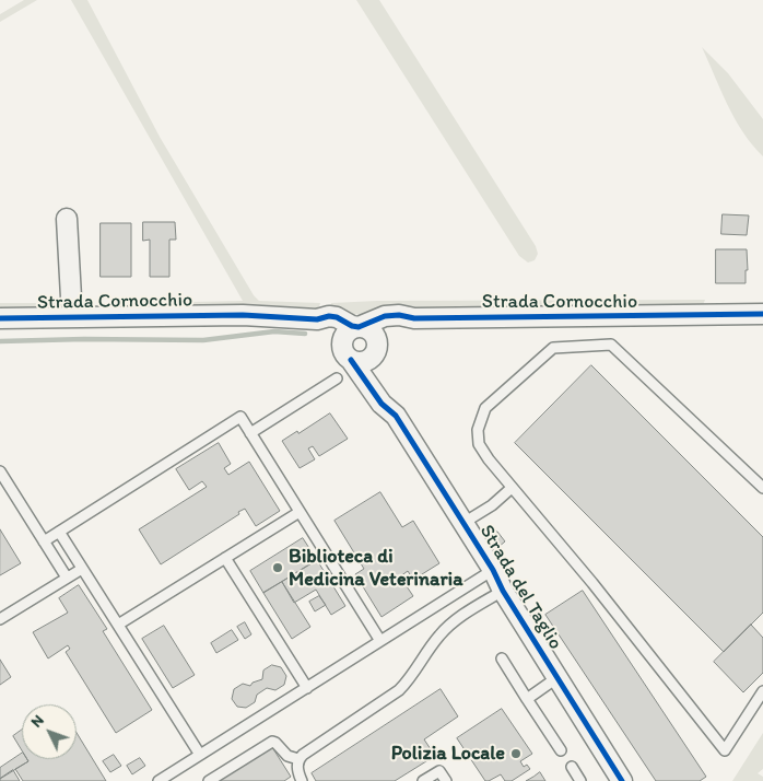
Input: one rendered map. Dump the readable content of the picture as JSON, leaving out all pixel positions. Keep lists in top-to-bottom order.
{
  "streets": {
    "street": ["Strada Cornocchio", "Strada del Taglio"]
  },
  "crossings": [
    ["Strada Cornocchio", "Strada del Taglio"]
  ],
  "places": ["Biblioteca di Medicina Veterinaria", "Polizia Locale"],
  "north": "top left"
}
